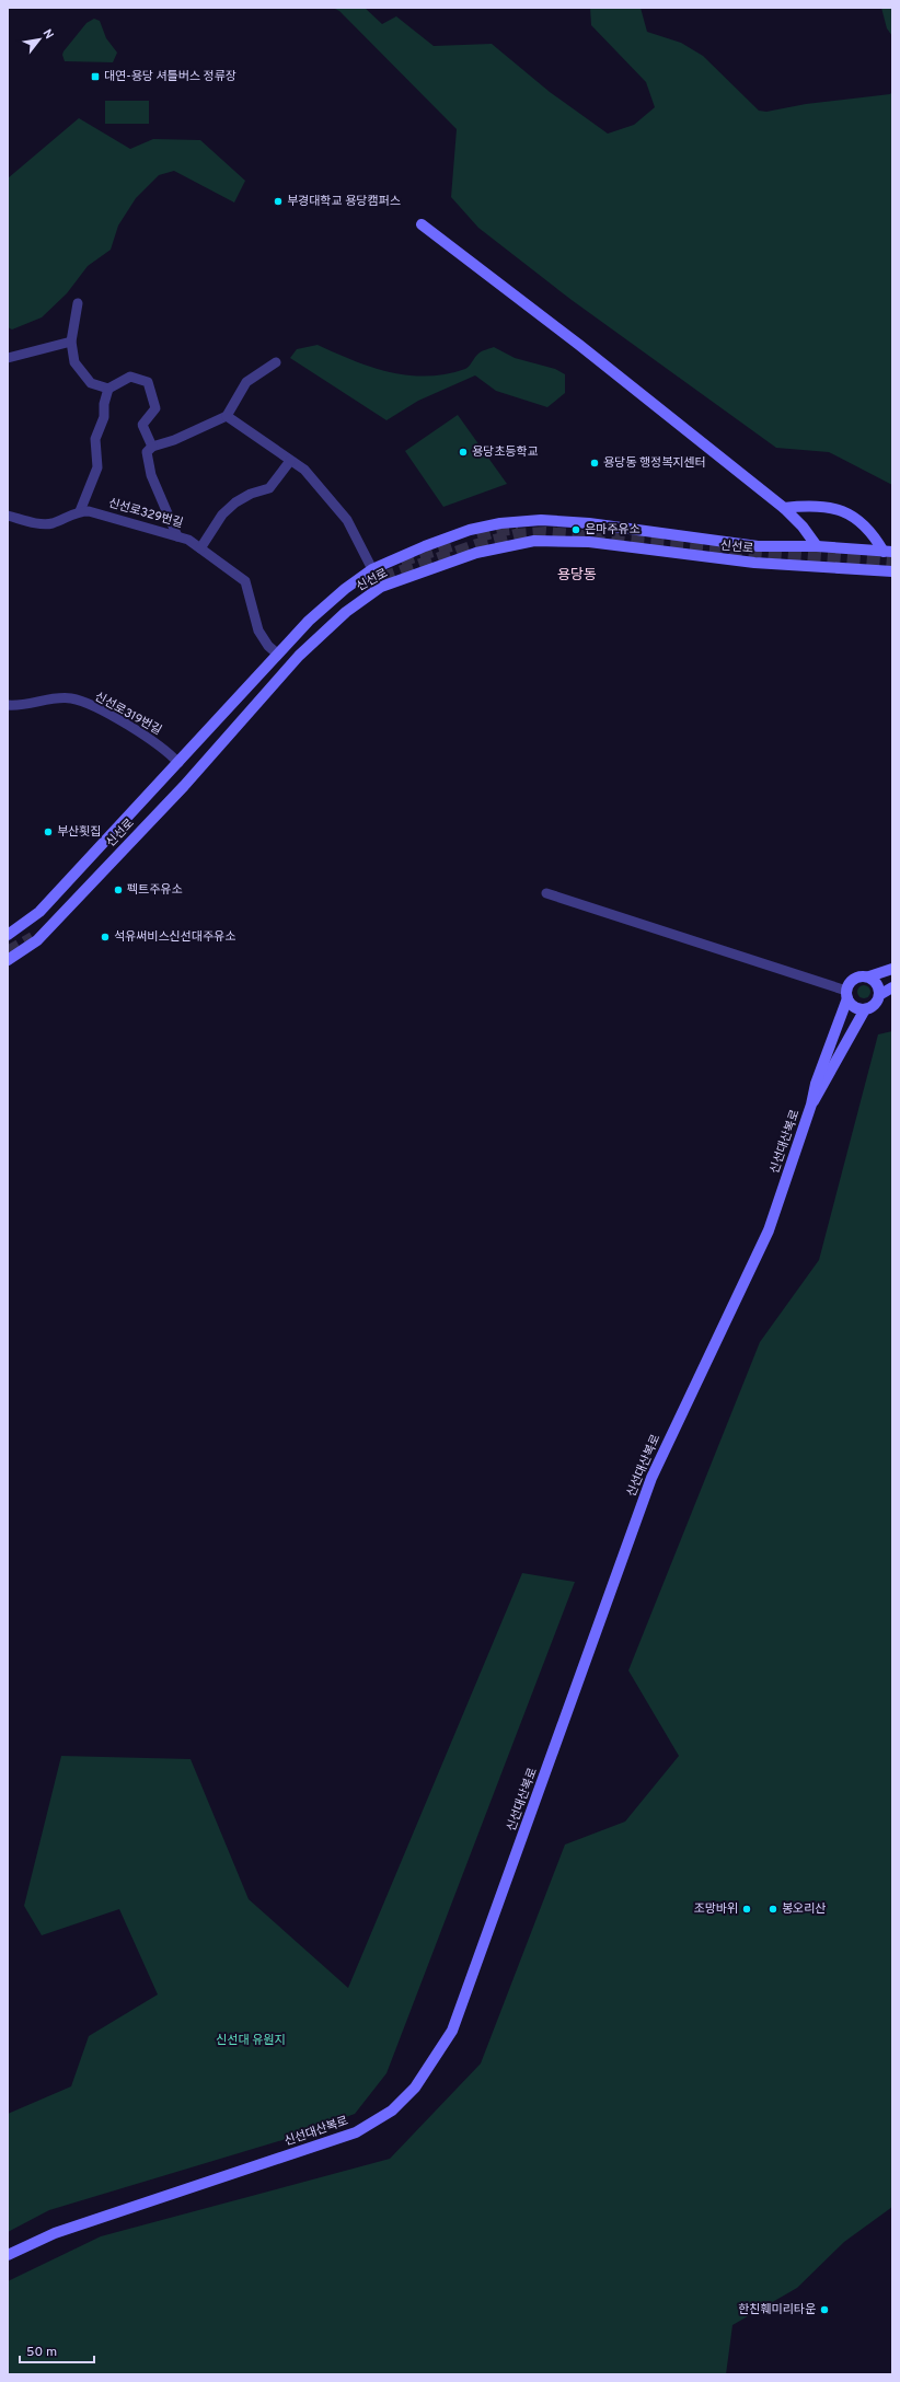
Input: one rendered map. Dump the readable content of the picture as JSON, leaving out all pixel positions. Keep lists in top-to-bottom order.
{
  "streets": {
    "main road": ["신선로", "신선대산복로"],
    "street": ["신선로329번길", "신선로319번길"]
  },
  "crossings": [
    ["신선로329번길", "신선로"],
    ["신선로", "신선로319번길"]
  ],
  "districts": ["용당동"],
  "parks": ["신선대 유원지"],
  "places": {
    "transit": ["대연-용당 셔틀버스 정류장"],
    "other": [
      "부경대학교 용당캠퍼스",
      "용당초등학교",
      "용당동 행정복지센터",
      "은마주유소",
      "부산횟집",
      "펙트주유소",
      "석유써비스신선대주유소",
      "조망바위",
      "봉오리산",
      "한친훼미리타운"
    ]
  },
  "scale_bar": "50 m",
  "north": "top right"
}
